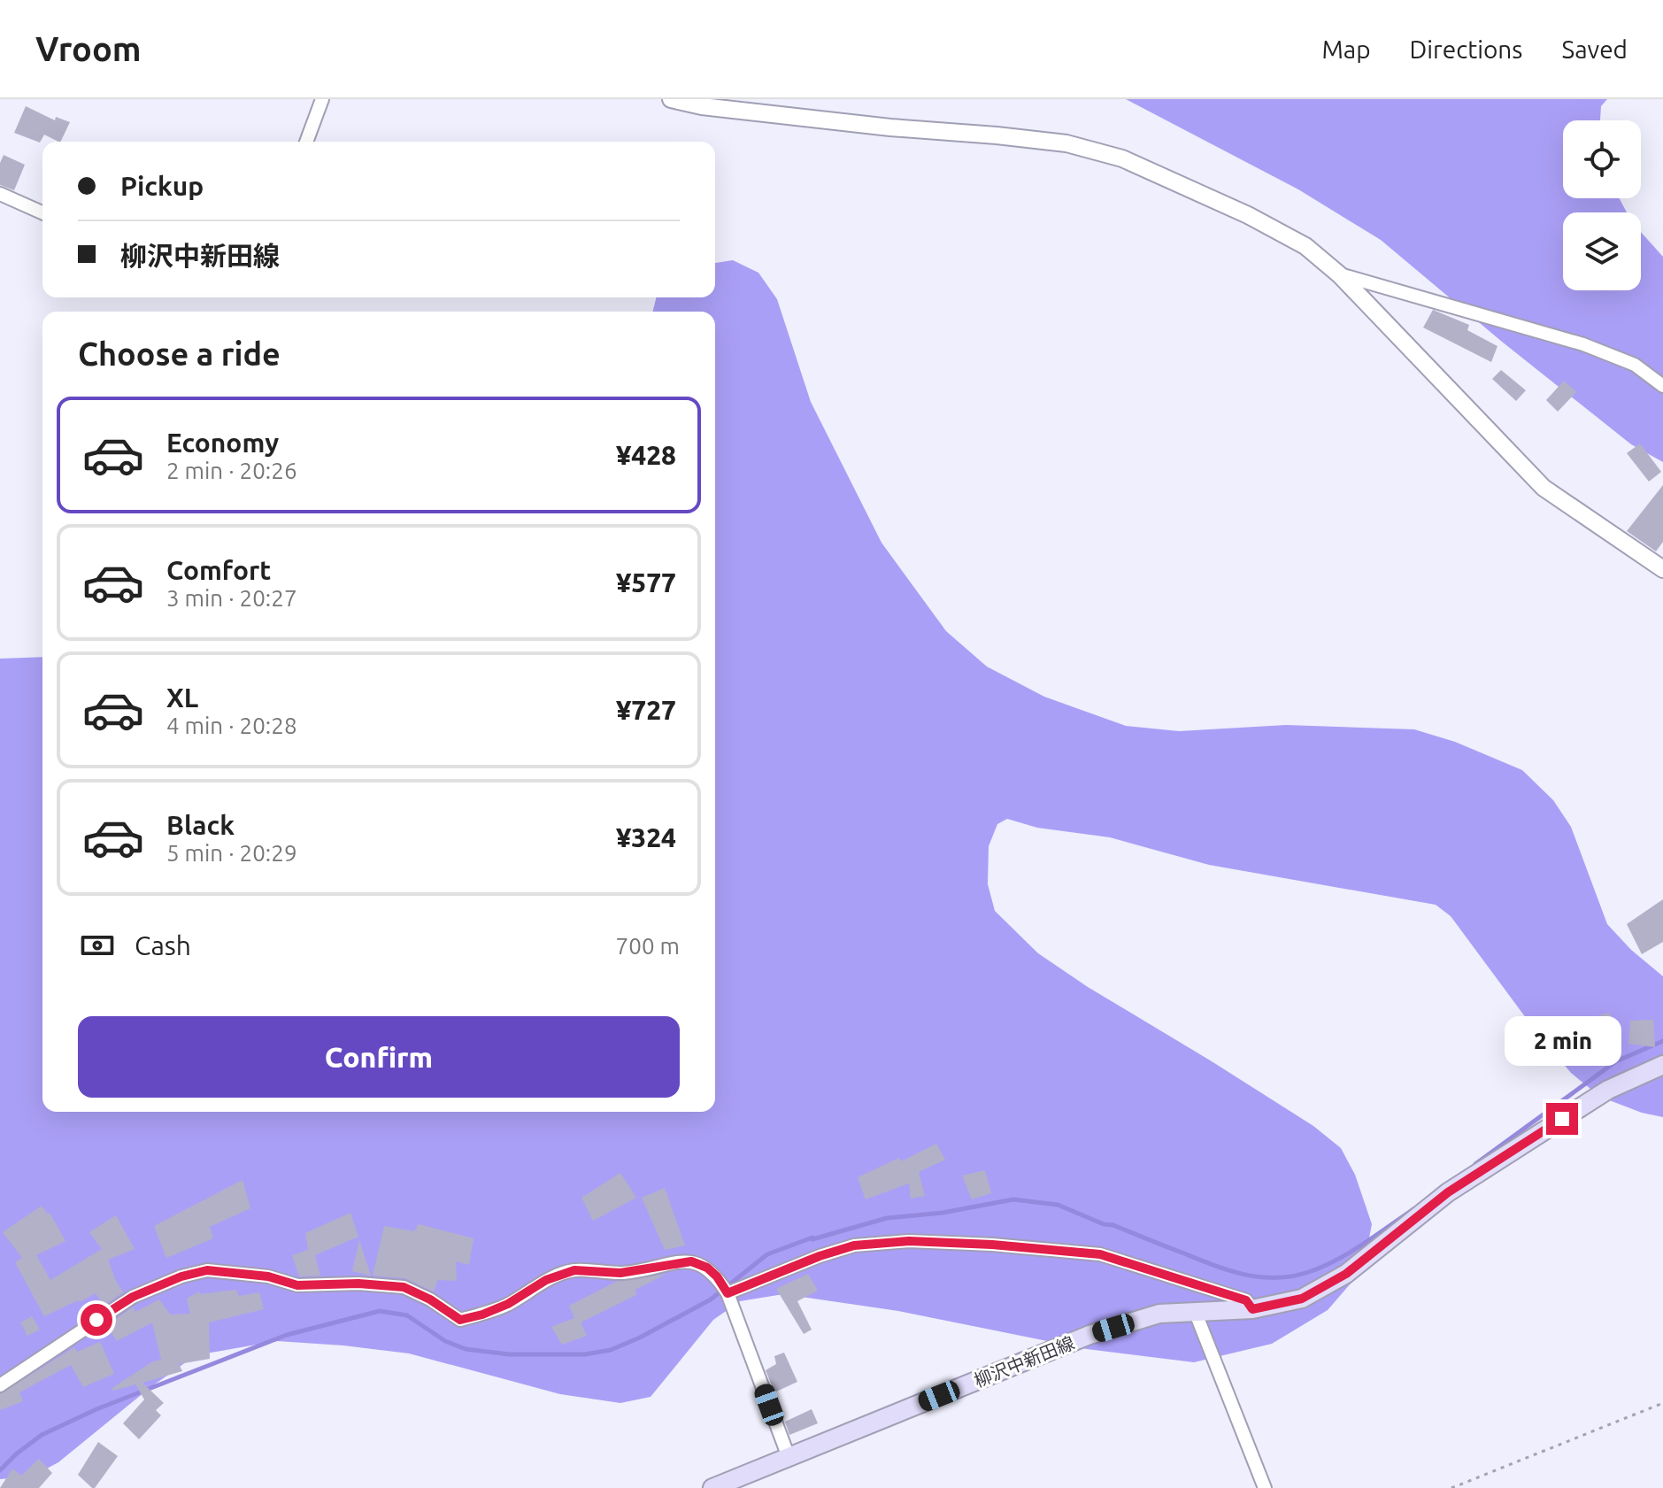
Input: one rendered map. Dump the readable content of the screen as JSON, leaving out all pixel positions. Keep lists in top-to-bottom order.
{
  "streets": {
    "main road": ["柳沢中新田線"]
  },
  "page": {
    "header": "Vroom",
    "nav": ["Map", "Directions", "Saved"],
    "banner": ["Pickup", "柳沢中新田線"],
    "heading": "Choose a ride",
    "list": [
      {
        "name": "Economy",
        "note": "2 min · 20:26",
        "value": "¥428"
      },
      {
        "name": "Comfort",
        "note": "3 min · 20:27",
        "value": "¥577"
      },
      {
        "name": "XL",
        "note": "4 min · 20:28",
        "value": "¥727"
      },
      {
        "name": "Black",
        "note": "5 min · 20:29",
        "value": "¥324"
      }
    ],
    "pay": ["Cash", "700 m"],
    "buttons": "Confirm",
    "bubble": "2 min"
  }
}
